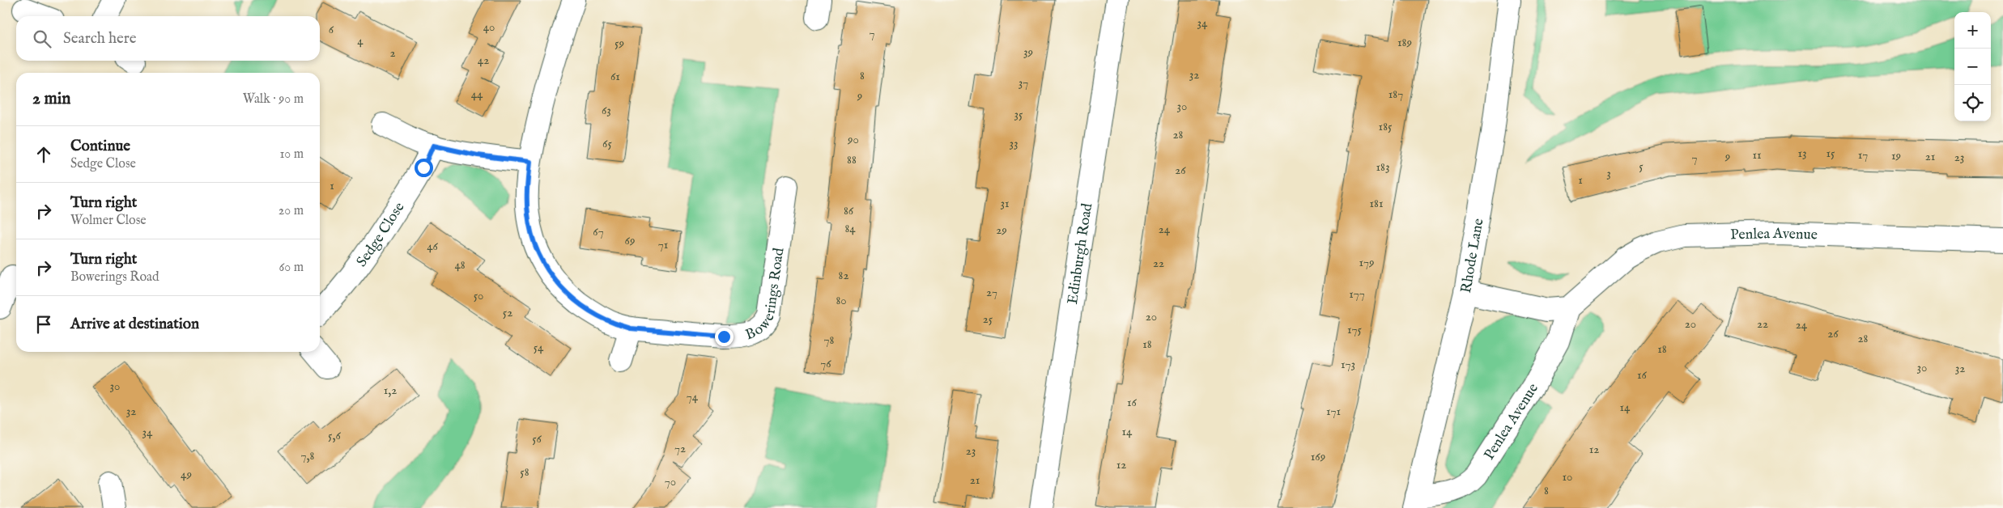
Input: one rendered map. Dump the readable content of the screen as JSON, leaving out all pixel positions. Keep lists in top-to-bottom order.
{
  "streets": {
    "street": [
      "Sedge Close",
      "Penlea Avenue",
      "Edinburgh Road",
      "Rhode Lane",
      "Bowerings Road"
    ]
  },
  "crossings": [
    ["Penlea Avenue", "Rhode Lane"]
  ],
  "house_numbers": [
    "34",
    "40",
    "6",
    "7",
    "4",
    "189",
    "59",
    "39",
    "2",
    "42",
    "32",
    "8",
    "61",
    "37",
    "44",
    "187",
    "9",
    "30",
    "63",
    "35",
    "185",
    "28",
    "90",
    "65",
    "33",
    "13",
    "15",
    "11",
    "17",
    "19",
    "9",
    "21",
    "23",
    "7",
    "88",
    "5",
    "183",
    "26",
    "3",
    "1",
    "1",
    "31",
    "181",
    "86",
    "84",
    "24",
    "29",
    "67",
    "69",
    "71",
    "46",
    "179",
    "22",
    "48",
    "82",
    "27",
    "177",
    "50",
    "80",
    "52",
    "20",
    "25",
    "20",
    "22",
    "24",
    "175",
    "26",
    "28",
    "78",
    "18",
    "54",
    "18",
    "76",
    "173",
    "30",
    "32",
    "16",
    "30",
    "1,2",
    "74",
    "16",
    "14",
    "32",
    "171",
    "14",
    "34",
    "5,6",
    "56",
    "72",
    "12",
    "23",
    "7,8",
    "169",
    "12",
    "58",
    "49",
    "10",
    "21",
    "70",
    "8"
  ],
  "page": {
    "map_buttons": ["+", "−"],
    "search": "Search here",
    "heading": ["2 min", "Walk · 90 m"],
    "list": [
      ["Continue", "Sedge Close", "10 m"],
      ["Turn right", "Wolmer Close", "20 m"],
      ["Turn right", "Bowerings Road", "60 m"],
      "Arrive at destination"
    ]
  }
}
